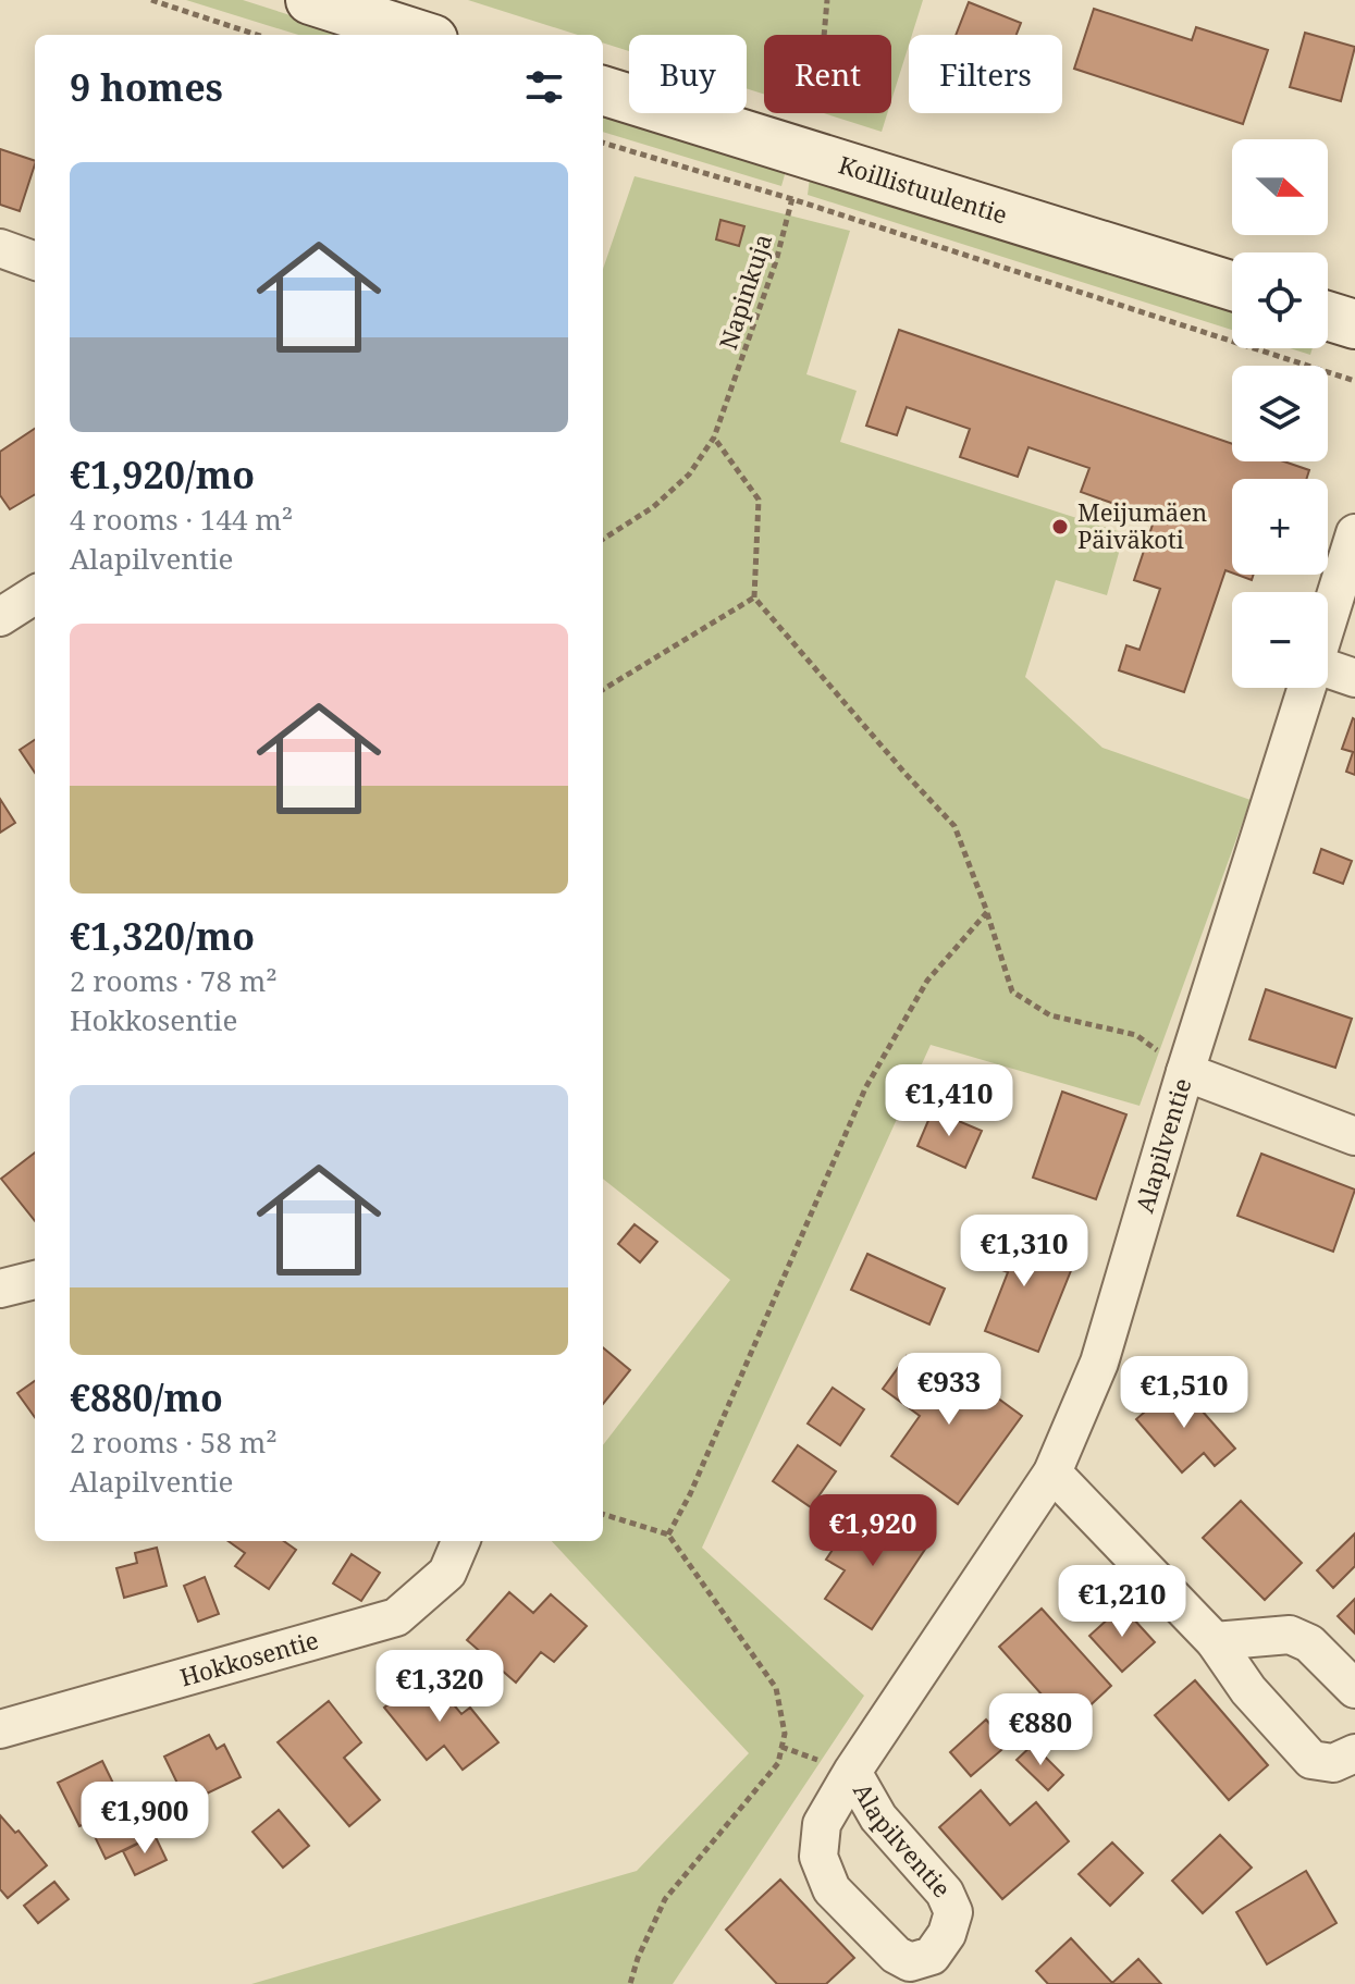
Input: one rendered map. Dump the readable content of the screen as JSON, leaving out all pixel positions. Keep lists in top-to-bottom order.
{
  "streets": {
    "street": ["Koillistuulentie", "Alapilventie", "Hokkosentie"],
    "path": ["Napinkuja"]
  },
  "crossings": [
    ["Koillistuulentie", "Napinkuja"]
  ],
  "places": ["Meijumäen Päiväkoti"],
  "north": "right",
  "page": {
    "chip": ["Buy", "Rent", "Filters"],
    "heading": "9 homes",
    "map_buttons": ["+", "−"],
    "list": [
      {
        "name": "€1,920/mo",
        "note": "4 rooms · 144 m² · Alapilventie"
      },
      {
        "name": "€1,320/mo",
        "note": "2 rooms · 78 m² · Hokkosentie"
      },
      {
        "name": "€880/mo",
        "note": "2 rooms · 58 m² · Alapilventie"
      }
    ],
    "price": [
      "€1,410",
      "€1,310",
      "€933",
      "€1,510",
      "€1,920",
      "€1,210",
      "€1,320",
      "€880",
      "€1,900"
    ]
  }
}
